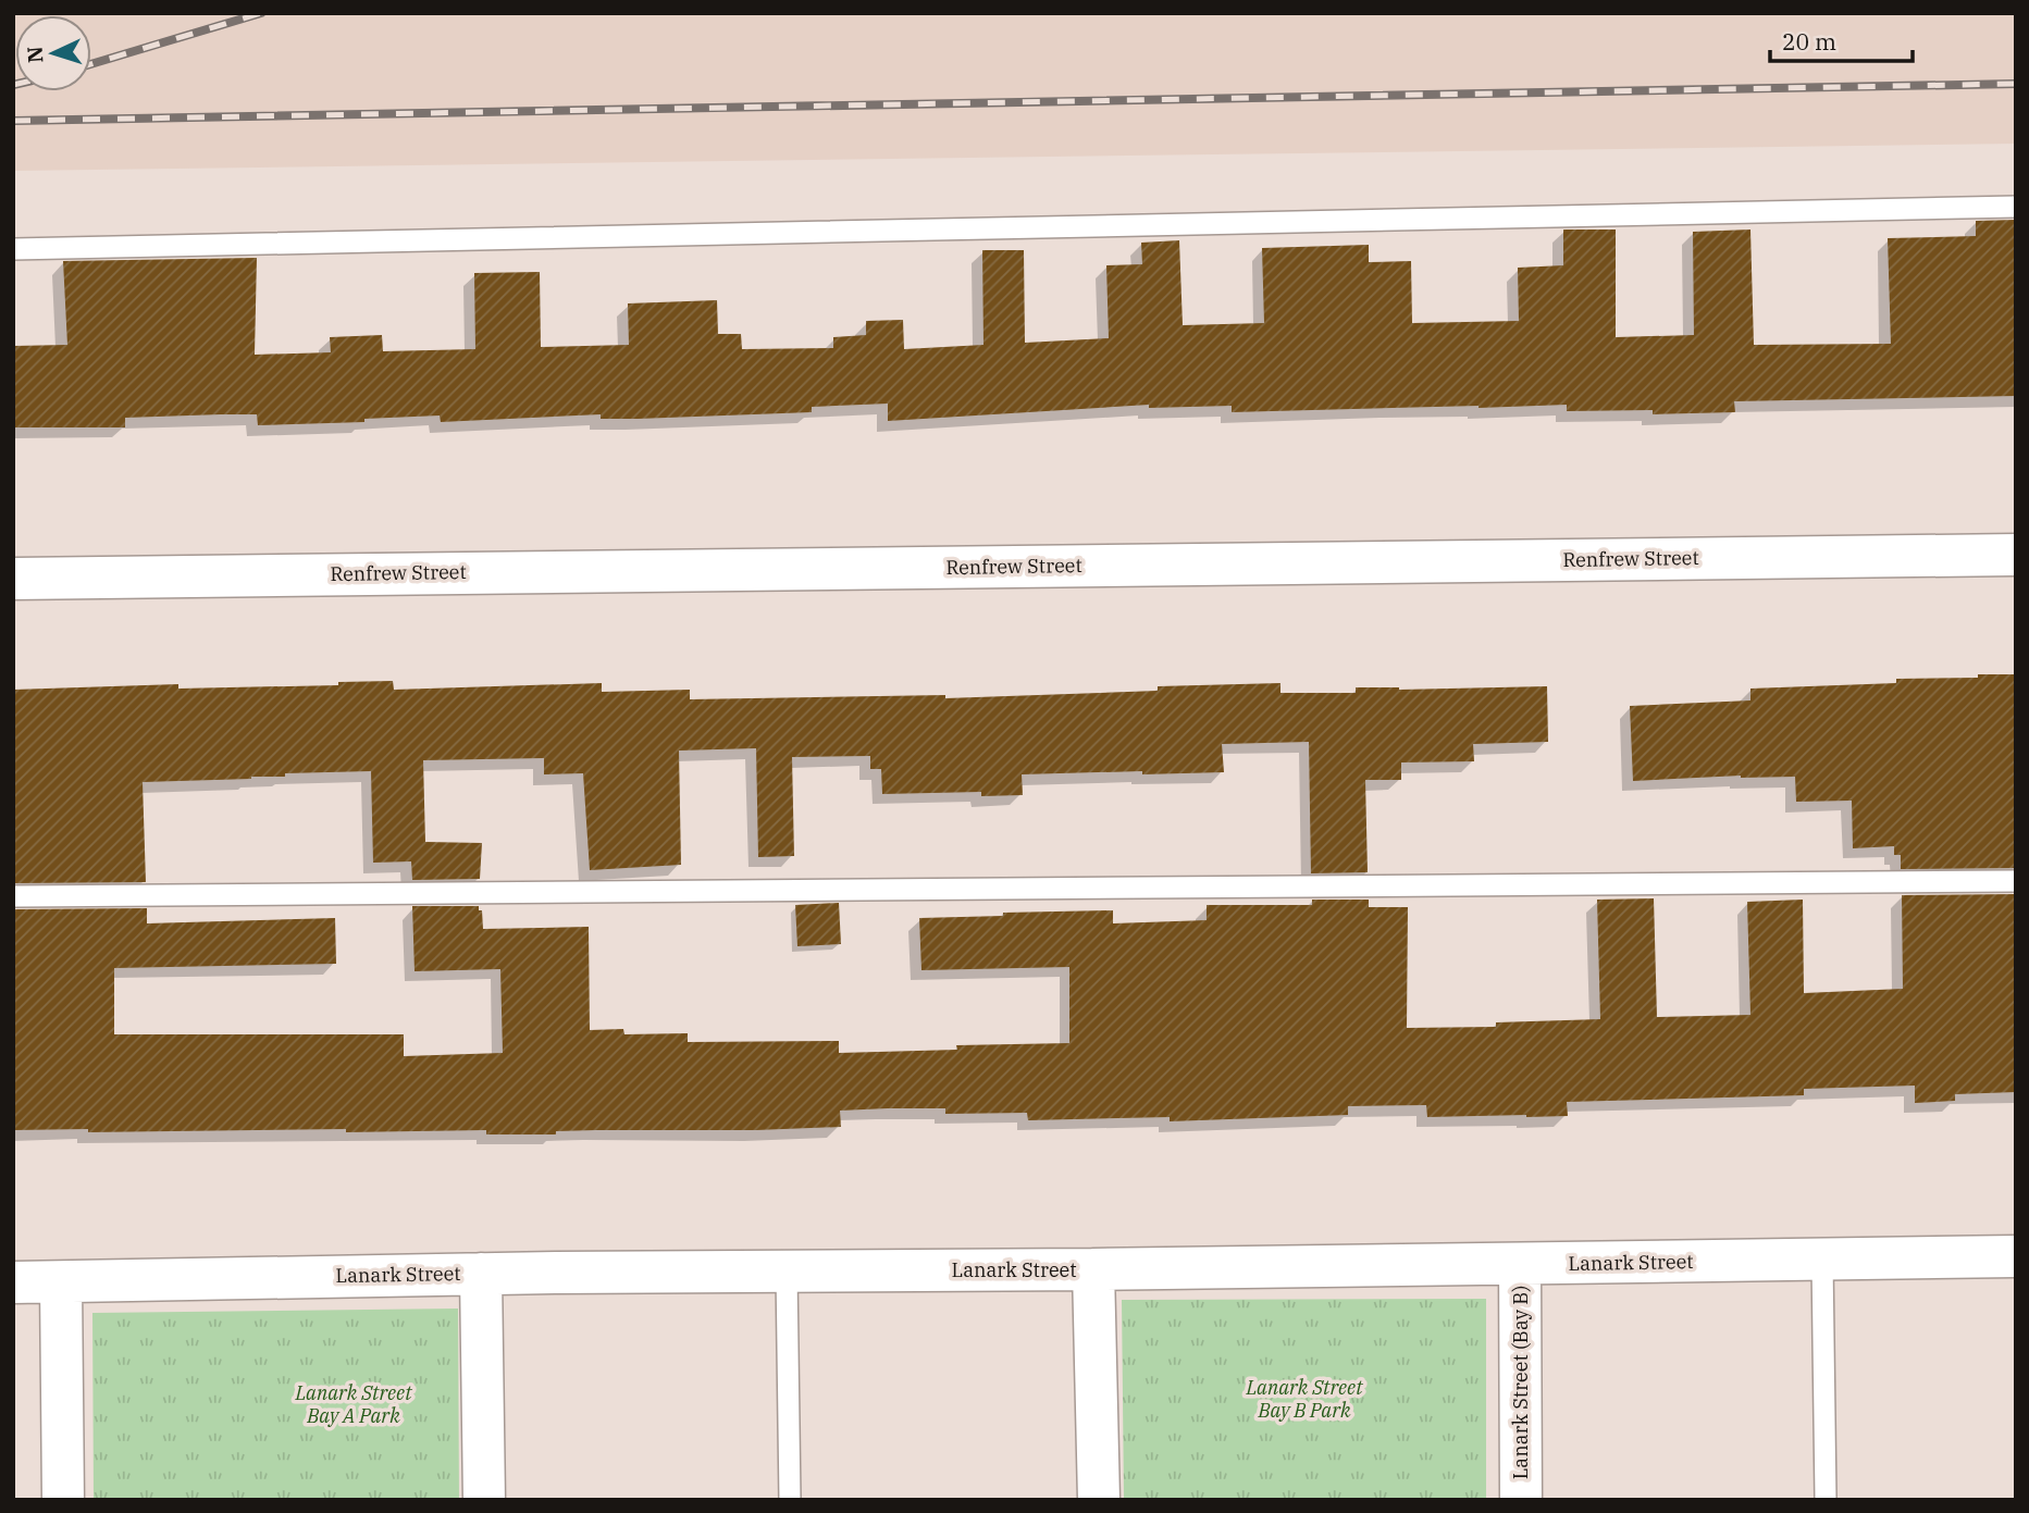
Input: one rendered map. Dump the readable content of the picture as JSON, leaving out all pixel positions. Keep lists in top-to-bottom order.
{
  "streets": {
    "street": ["Renfrew Street", "Lanark Street", "Lanark Street (Bay B)"]
  },
  "crossings": [
    ["Lanark Street", "Lanark Street (Bay B)"]
  ],
  "parks": ["Lanark Street Bay B Park", "Lanark Street Bay A Park"],
  "scale_bar": "20 m",
  "north": "left"
}
